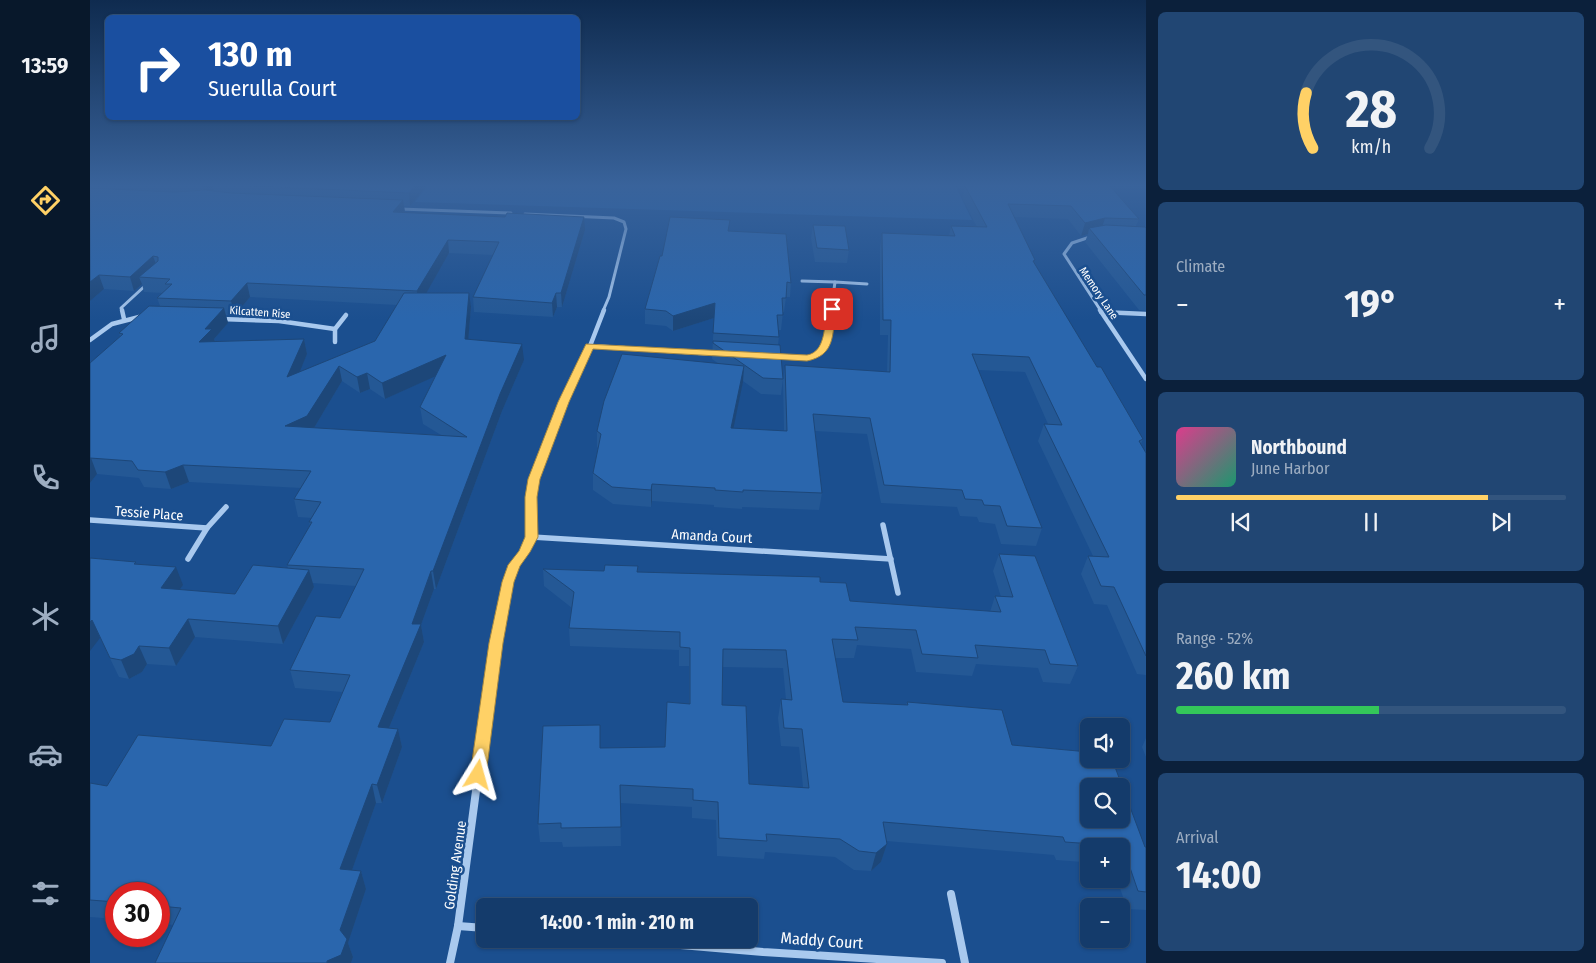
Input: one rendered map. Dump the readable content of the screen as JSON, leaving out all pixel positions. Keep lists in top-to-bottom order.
{
  "streets": {
    "street": [
      "Memory Lane",
      "Kilcatten Rise",
      "Tessie Place",
      "Amanda Court",
      "Golding Avenue",
      "Maddy Court"
    ]
  },
  "crossings": [
    ["Amanda Court", "Golding Avenue"]
  ],
  "page": {
    "tabs": "13:59",
    "turn": ["130 m", "Suerulla Court"],
    "tile": [
      "Climate",
      ["Range · 52%", "260 km"],
      ["Arrival", "14:00"]
    ],
    "heat": ["−", "19°", "+"],
    "song": ["Northbound", "June Harbor"],
    "map_buttons": ["+", "−"],
    "limit": "30",
    "trip": "14:00 · 1 min · 210 m",
    "gauge": ["28", "km/h"]
  }
}
